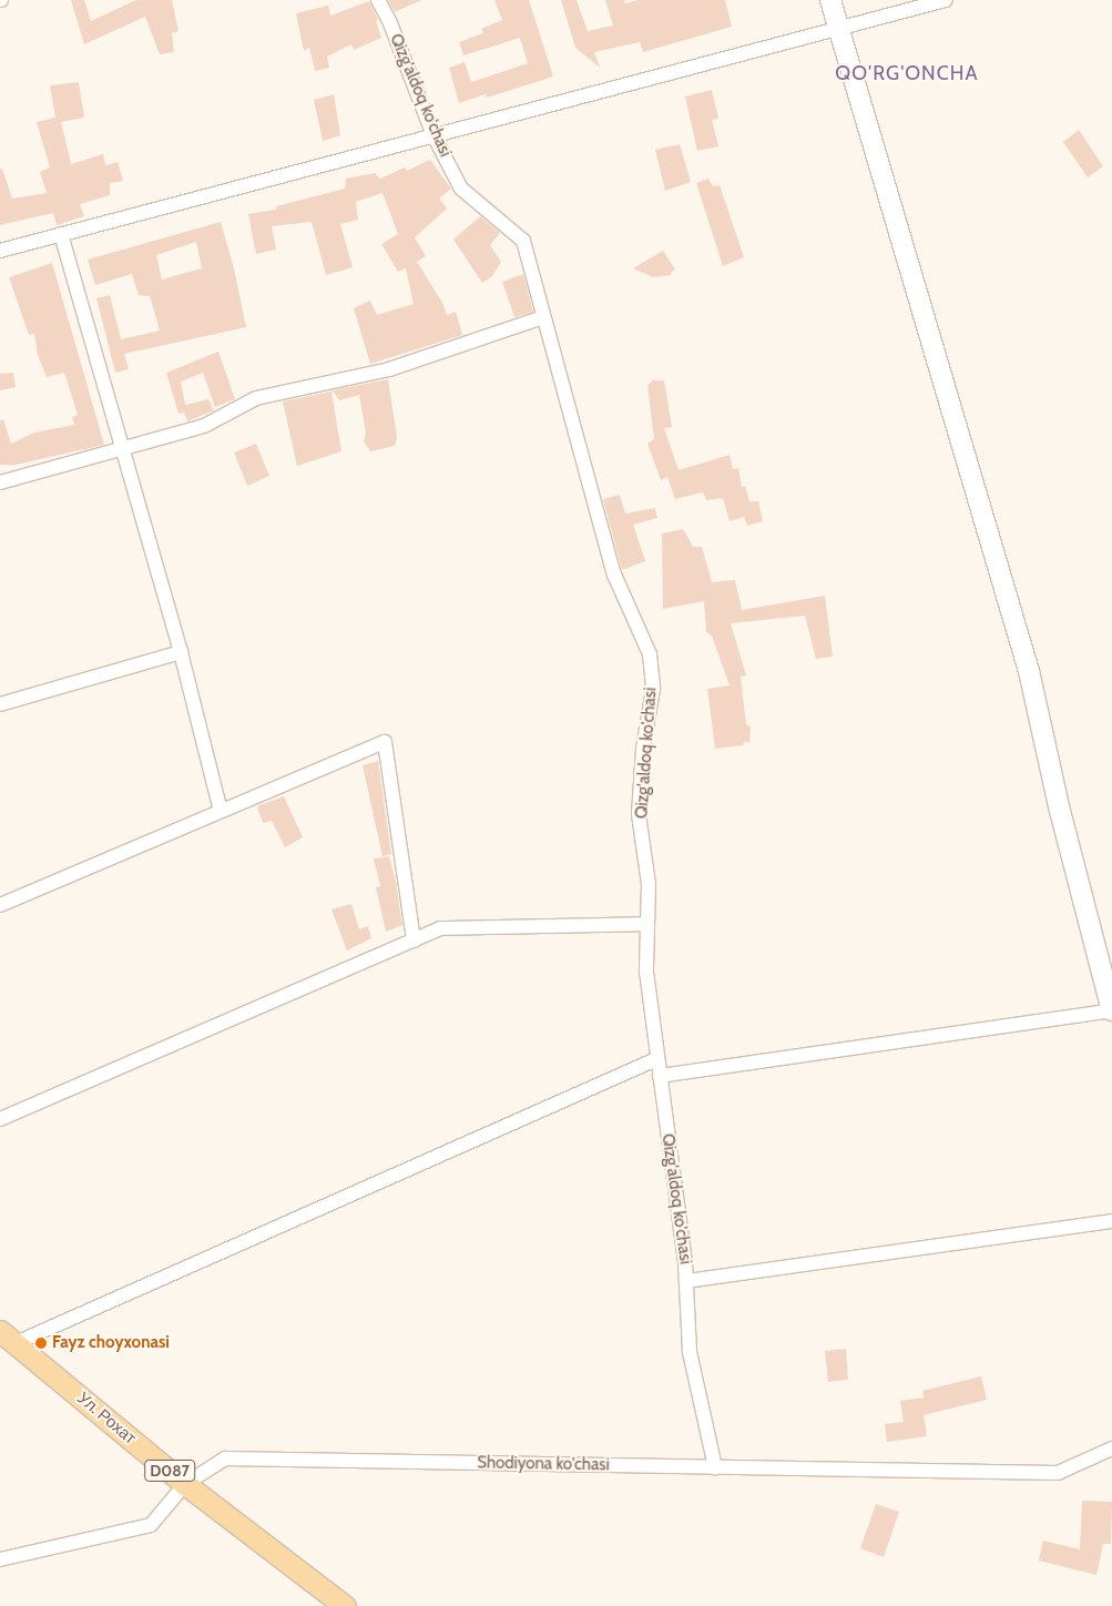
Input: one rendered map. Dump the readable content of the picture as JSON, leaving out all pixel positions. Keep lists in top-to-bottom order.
{
  "streets": {
    "main road": ["Ул. Рохат", "D087"],
    "street": ["Qizg'aldoq ko'chasi", "Shodiyona ko'chasi"]
  },
  "crossings": [
    ["Qizg'aldoq ko'chasi", "Shodiyona ko'chasi"],
    ["Ул. Рохат", "Shodiyona ko'chasi"]
  ],
  "districts": ["QO'RG'ONCHA"],
  "places": ["Fayz choyxonasi"]
}
